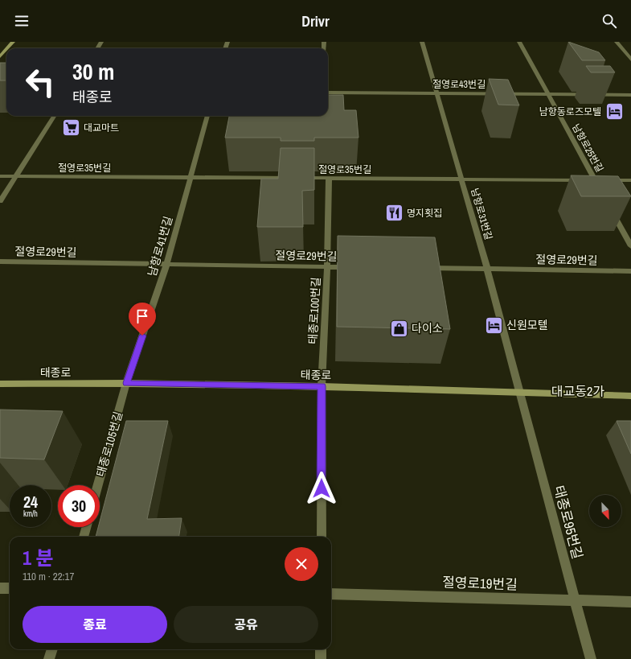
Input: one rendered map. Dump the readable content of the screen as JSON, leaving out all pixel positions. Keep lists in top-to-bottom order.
{
  "streets": {
    "main road": ["태종로"],
    "street": [
      "절영로43번길",
      "남항로25번길",
      "절영로35번길",
      "남항로31번길",
      "남항로41번길",
      "절영로29번길",
      "태종로100번길",
      "태종로105번길",
      "태종로95번길",
      "절영로19번길"
    ]
  },
  "crossings": [
    ["절영로43번길", "남항로25번길"],
    ["절영로43번길", "남항로31번길"],
    ["남항로25번길", "절영로35번길"],
    ["절영로35번길", "남항로31번길"],
    ["절영로35번길", "남항로41번길"],
    ["절영로35번길", "태종로100번길"],
    ["남항로31번길", "절영로29번길"],
    ["남항로31번길", "태종로"],
    ["남항로31번길", "태종로95번길"],
    ["남항로41번길", "절영로29번길"],
    ["남항로41번길", "태종로"],
    ["남항로41번길", "태종로105번길"],
    ["절영로29번길", "태종로100번길"],
    ["태종로100번길", "태종로"],
    ["태종로", "태종로105번길"],
    ["태종로", "태종로95번길"],
    ["태종로95번길", "절영로19번길"]
  ],
  "districts": ["대교동2가"],
  "places": {
    "hotel": ["남항동로즈모텔", "신원모텔"],
    "supermarket": ["대교마트"],
    "restaurant": ["명지횟집"],
    "shop": ["다이소"]
  },
  "north": "bottom right",
  "page": {
    "header": "Drivr",
    "turn": ["30 m", "태종로"],
    "speed": "24 km/h",
    "limit": "30",
    "heading": ["1 분", "110 m · 22:17"],
    "buttons": ["종료", "공유"]
  }
}
